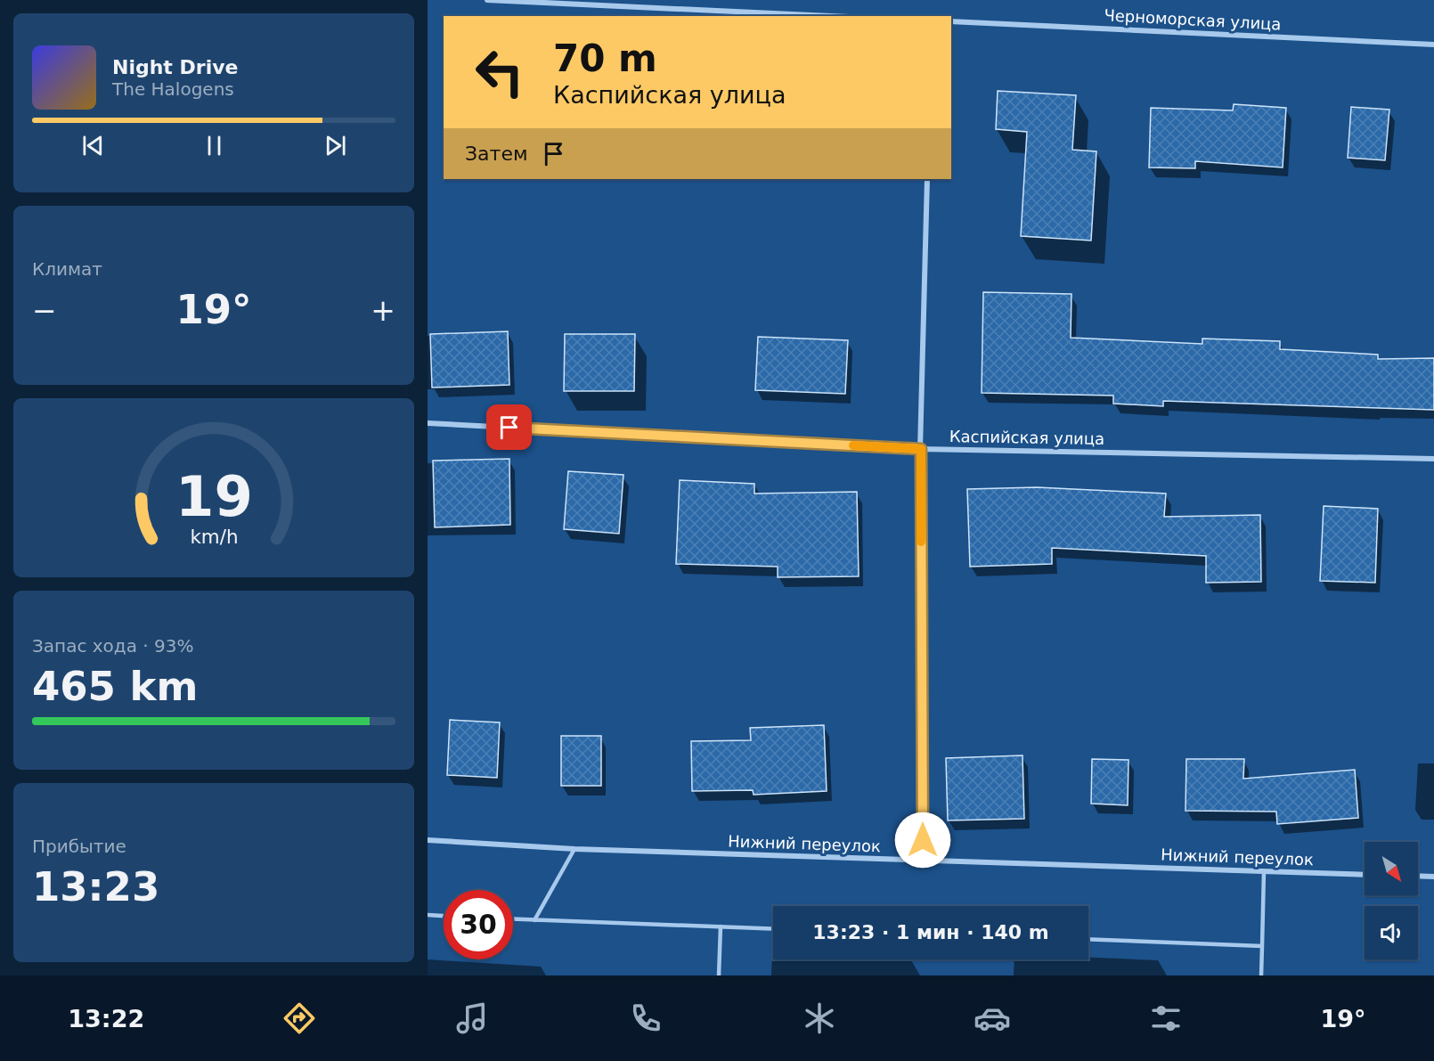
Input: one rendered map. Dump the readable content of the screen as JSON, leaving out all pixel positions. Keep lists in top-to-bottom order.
{
  "streets": {
    "street": ["Черноморская улица", "Каспийская улица", "Нижний переулок"]
  },
  "north": "bottom right",
  "page": {
    "turn": ["70 m", "Каспийская улица"],
    "song": ["Night Drive", "The Halogens"],
    "then": "Затем",
    "tile": [
      "Климат",
      ["Запас хода · 93%", "465 km"],
      ["Прибытие", "13:23"]
    ],
    "heat": ["−", "19°", "+"],
    "limit": "30",
    "trip": "13:23 · 1 мин · 140 m",
    "tabs": ["13:22", "19°"],
    "gauge": ["19", "km/h"]
  }
}
